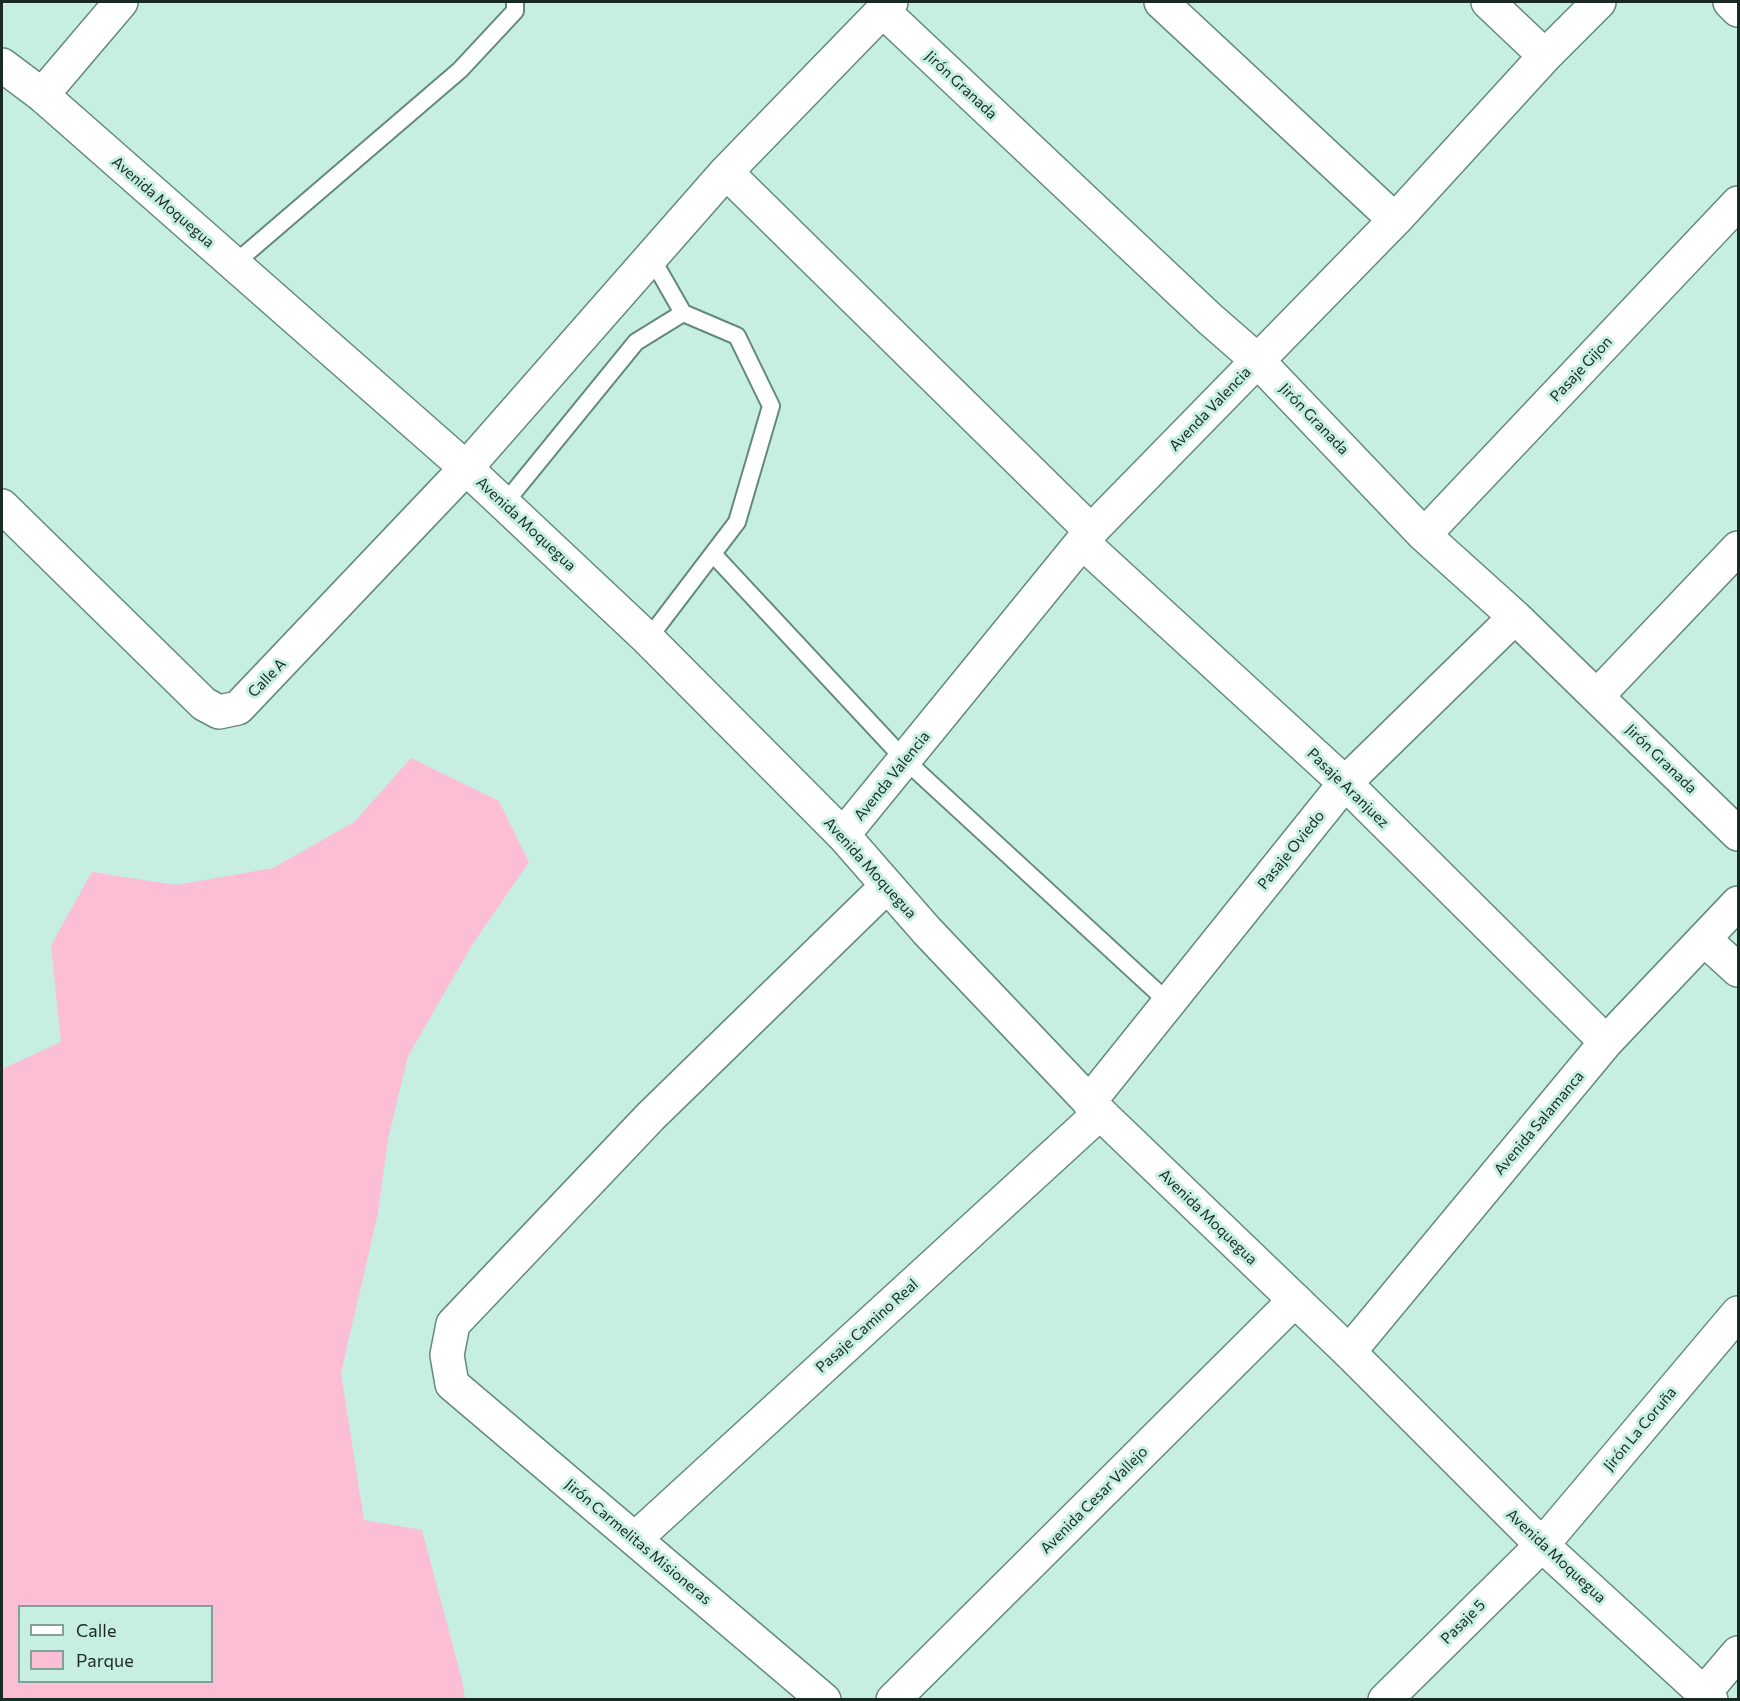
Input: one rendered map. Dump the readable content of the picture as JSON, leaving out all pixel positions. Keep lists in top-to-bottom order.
{
  "streets": {
    "street": [
      "Jirón Granada",
      "Avenida Moquegua",
      "Pasaje Gijon",
      "Avenda Valencia",
      "Calle A",
      "Pasaje Aranjuez",
      "Pasaje Oviedo",
      "Avenida Salamanca",
      "Pasaje Camino Real",
      "Jirón La Coruña",
      "Avenida Cesar Vallejo",
      "Jirón Carmelitas Misioneras",
      "Pasaje 5"
    ]
  },
  "crossings": [
    ["Jirón Granada", "Pasaje Gijon"],
    ["Jirón Granada", "Avenda Valencia"],
    ["Jirón Granada", "Calle A"],
    ["Jirón Granada", "Pasaje Oviedo"],
    ["Avenida Moquegua", "Avenda Valencia"],
    ["Avenida Moquegua", "Calle A"],
    ["Avenida Moquegua", "Pasaje Oviedo"],
    ["Avenida Moquegua", "Avenida Salamanca"],
    ["Avenida Moquegua", "Pasaje Camino Real"],
    ["Avenida Moquegua", "Jirón La Coruña"],
    ["Avenida Moquegua", "Avenida Cesar Vallejo"],
    ["Avenida Moquegua", "Jirón Carmelitas Misioneras"],
    ["Avenida Moquegua", "Pasaje 5"],
    ["Avenda Valencia", "Pasaje Aranjuez"],
    ["Calle A", "Pasaje Aranjuez"],
    ["Pasaje Aranjuez", "Pasaje Oviedo"],
    ["Pasaje Aranjuez", "Avenida Salamanca"],
    ["Pasaje Oviedo", "Pasaje Camino Real"],
    ["Pasaje Camino Real", "Jirón Carmelitas Misioneras"],
    ["Jirón La Coruña", "Pasaje 5"]
  ],
  "legend": ["Calle", "Parque"]
}
